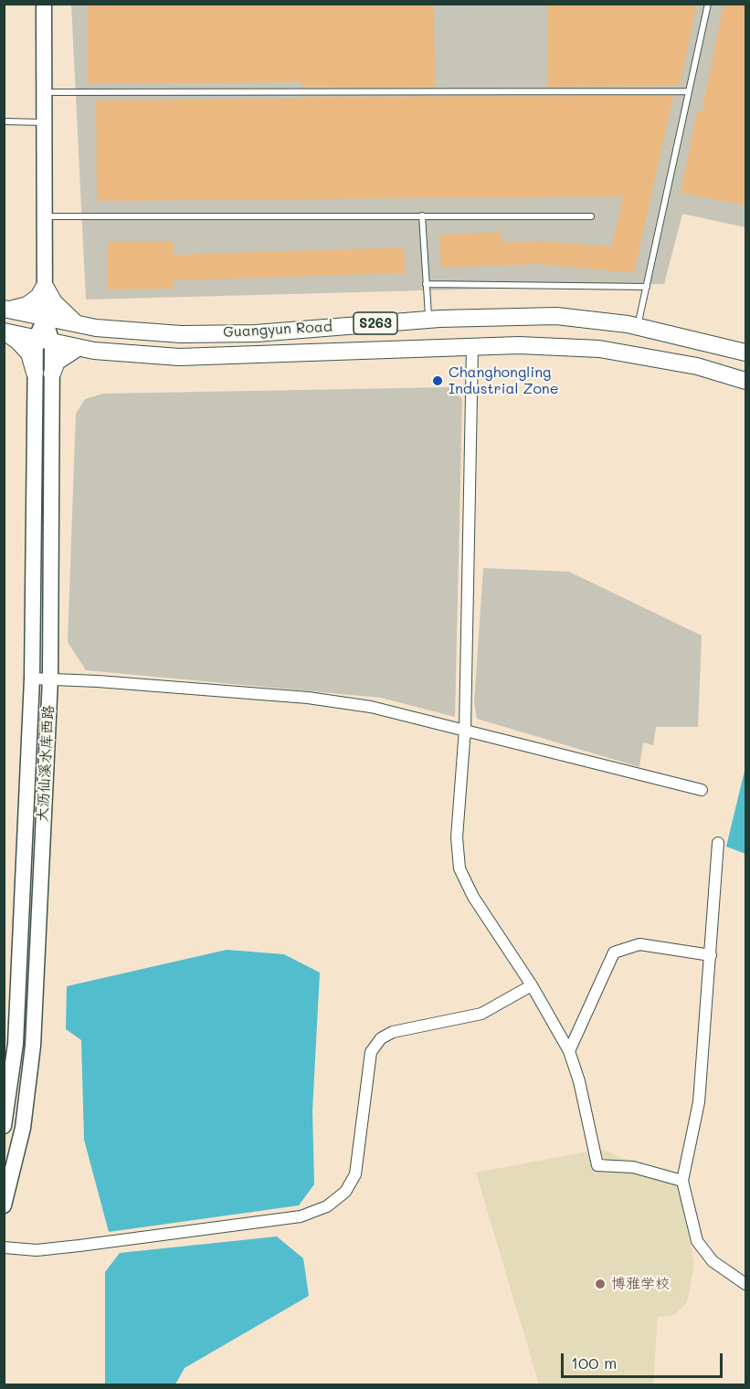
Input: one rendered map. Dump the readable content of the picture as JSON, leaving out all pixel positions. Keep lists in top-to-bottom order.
{
  "streets": {
    "main road": ["S263", "Guangyun Road"],
    "street": ["大沥仙溪水库西路"]
  },
  "crossings": [
    ["Guangyun Road", "大沥仙溪水库西路"]
  ],
  "places": ["Changhongling Industrial Zone", "博雅学校"],
  "scale_bar": "100 m"
}
